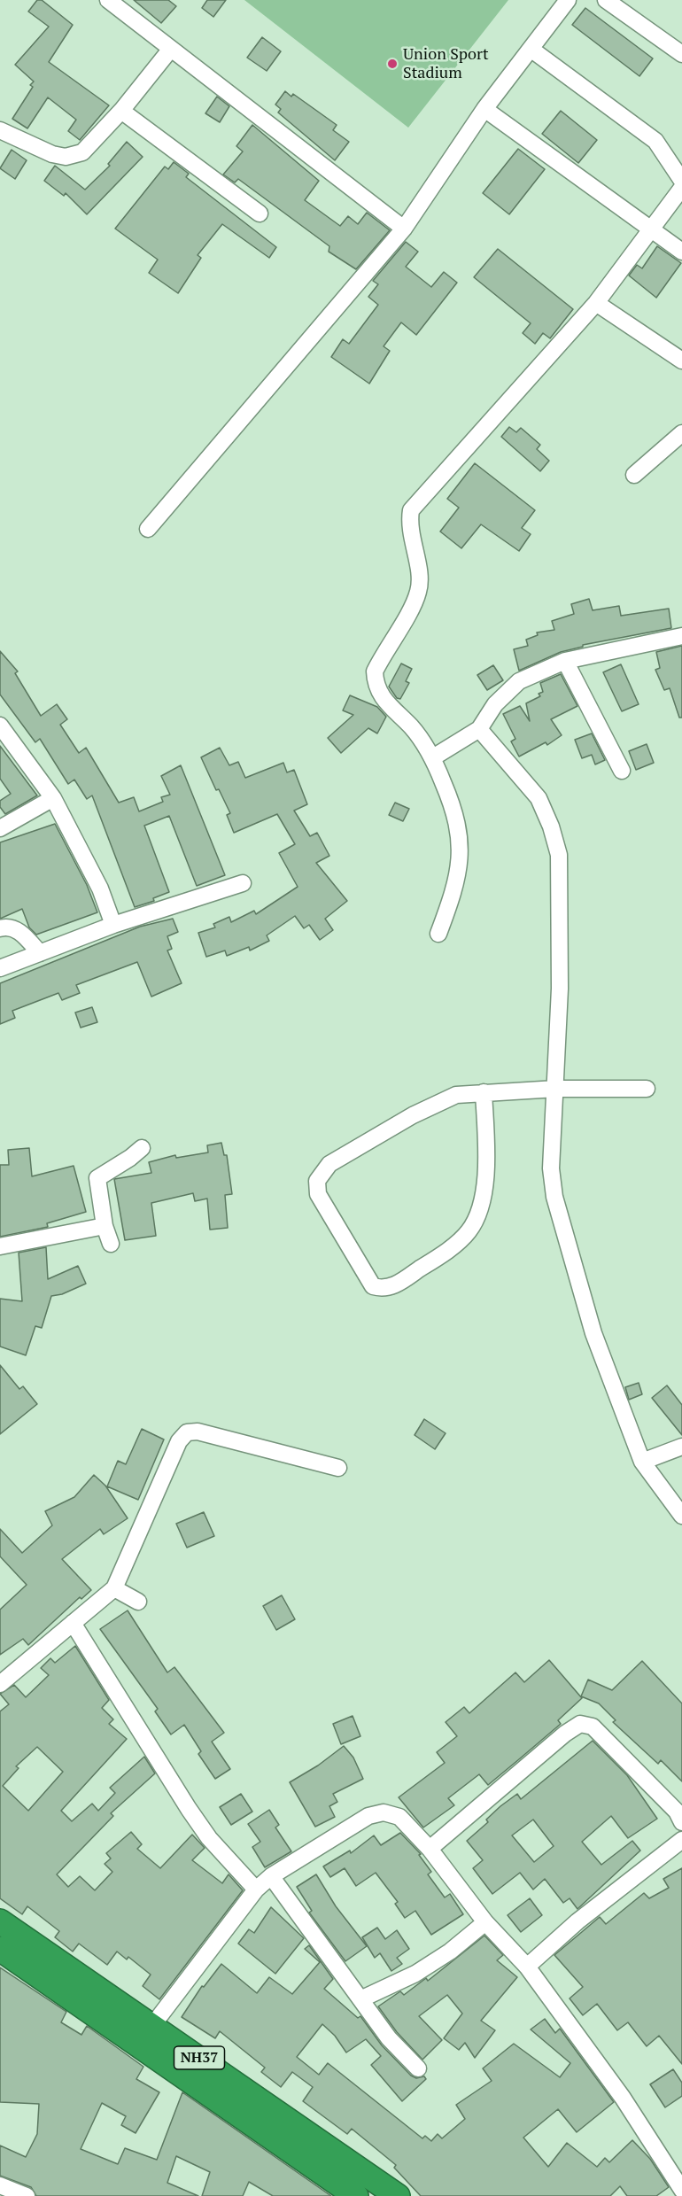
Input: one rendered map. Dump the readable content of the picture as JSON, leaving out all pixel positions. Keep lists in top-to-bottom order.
{
  "streets": {
    "highway": ["NH37"]
  },
  "places": ["Union Sport Stadium"]
}
